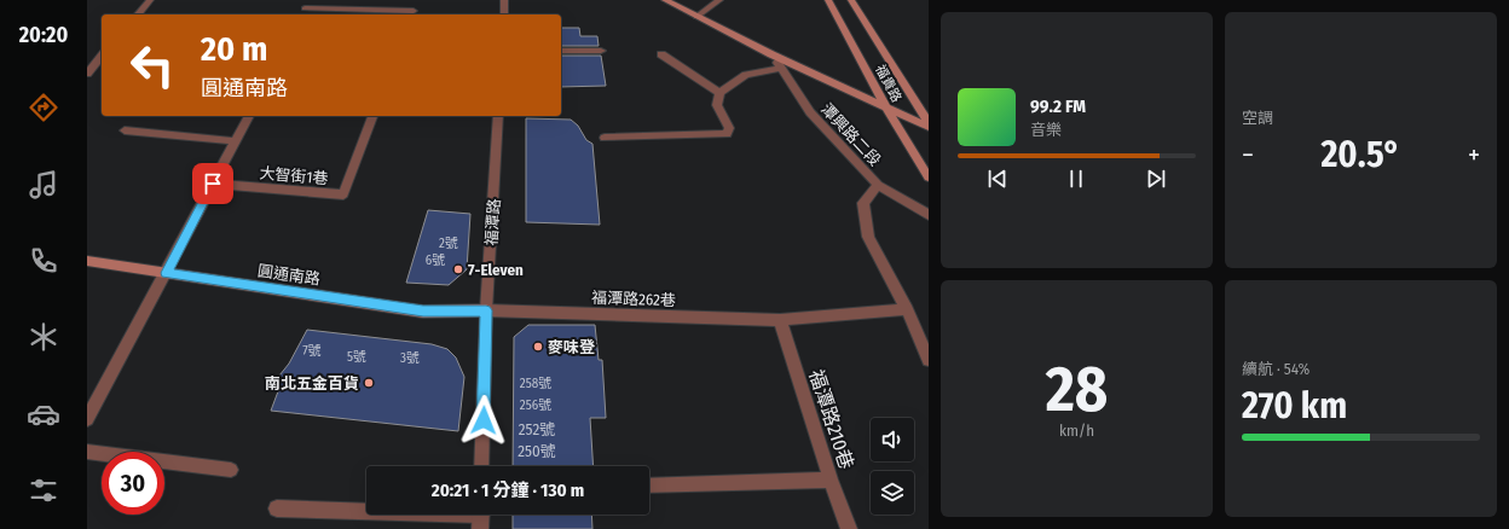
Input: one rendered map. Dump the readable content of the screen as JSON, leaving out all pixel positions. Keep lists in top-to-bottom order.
{
  "streets": {
    "street": [
      "福貴路",
      "潭興路二段",
      "大智街1巷",
      "福潭路",
      "圓通南路",
      "福潭路262巷",
      "福潭路210巷"
    ]
  },
  "crossings": [
    ["福貴路", "潭興路二段"],
    ["福潭路", "圓通南路"],
    ["福潭路", "福潭路262巷"],
    ["圓通南路", "福潭路262巷"],
    ["福潭路262巷", "福潭路210巷"]
  ],
  "places": ["7-Eleven", "麥味登", "南北五金百貨"],
  "house_numbers": [
    "2號",
    "6號",
    "7號",
    "5號",
    "3號",
    "258號",
    "256號",
    "252號",
    "250號"
  ],
  "page": {
    "tabs": "20:20",
    "tile": [
      "空調",
      ["28", "km/h"],
      ["續航 · 54%", "270 km"]
    ],
    "turn": ["20 m", "圓通南路"],
    "song": ["99.2 FM", "音樂"],
    "heat": ["−", "20.5°", "+"],
    "limit": "30",
    "trip": "20:21 · 1 分鐘 · 130 m"
  }
}
